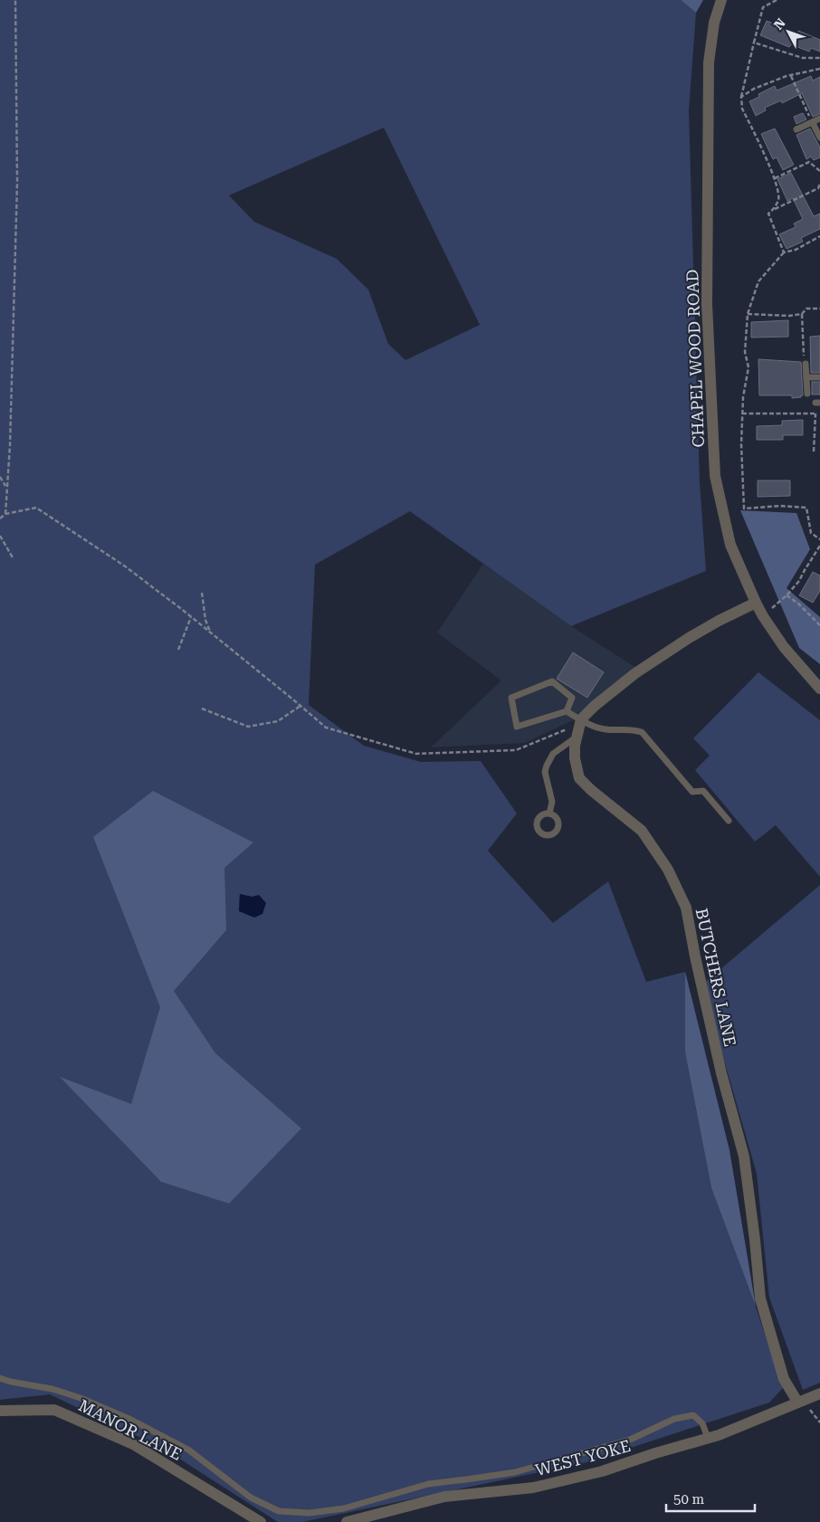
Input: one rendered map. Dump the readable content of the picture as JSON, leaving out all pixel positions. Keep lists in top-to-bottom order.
{
  "streets": {
    "street": [
      "CHAPEL WOOD ROAD",
      "BUTCHERS LANE",
      "MANOR LANE",
      "WEST YOKE"
    ]
  },
  "crossings": [
    ["BUTCHERS LANE", "WEST YOKE"]
  ],
  "scale_bar": "50 m",
  "north": "top left"
}
